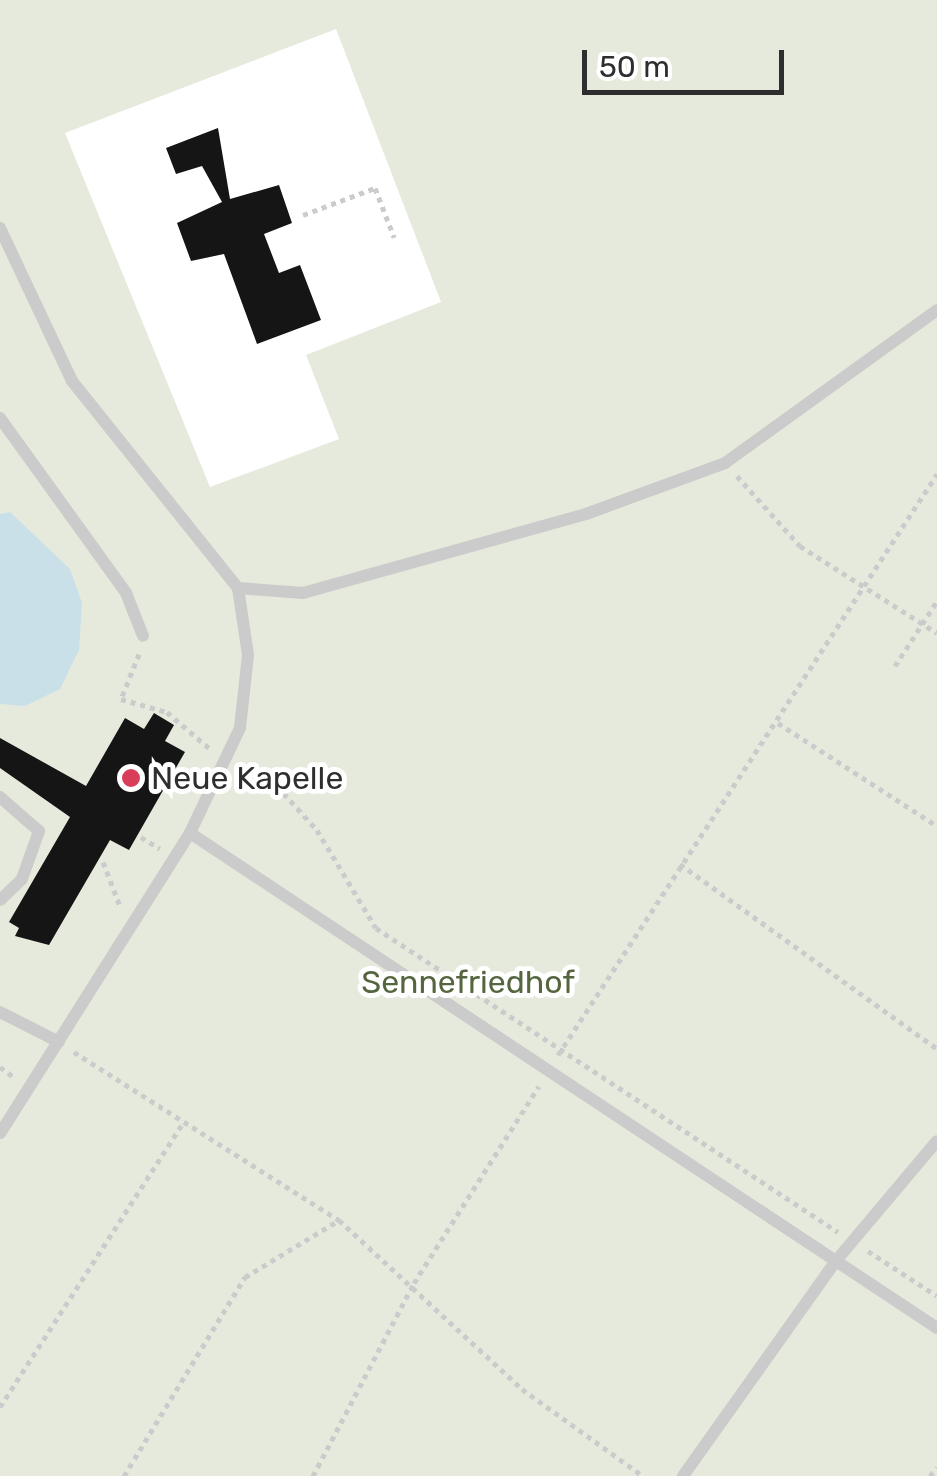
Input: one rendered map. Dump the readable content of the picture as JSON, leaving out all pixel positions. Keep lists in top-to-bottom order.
{
  "parks": ["Sennefriedhof"],
  "places": ["Neue Kapelle"],
  "scale_bar": "50 m"
}
